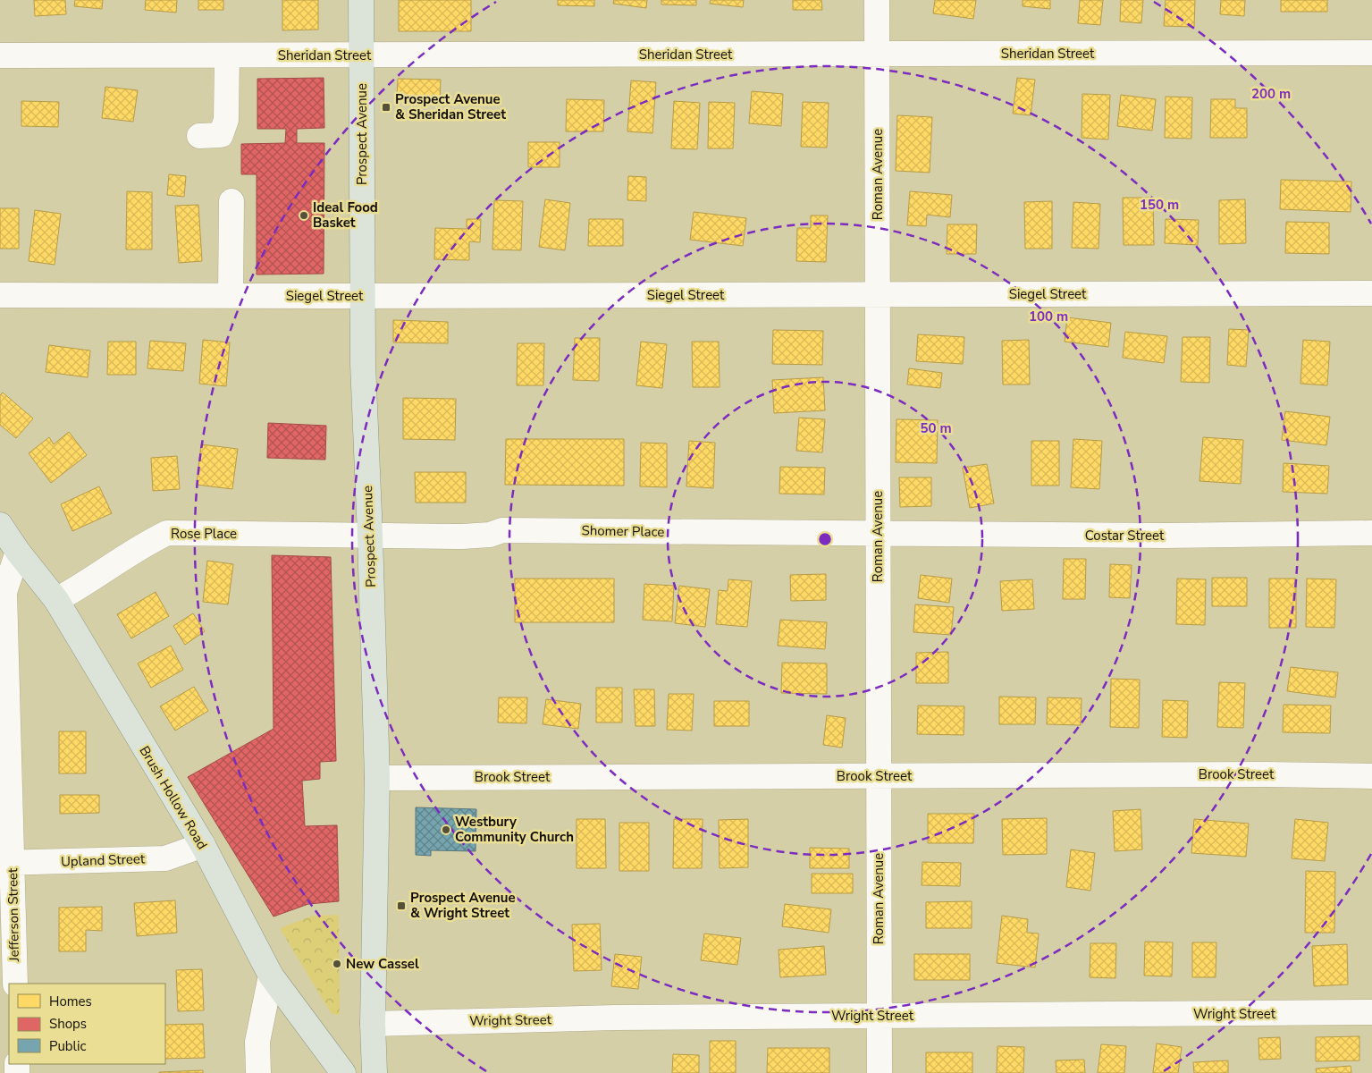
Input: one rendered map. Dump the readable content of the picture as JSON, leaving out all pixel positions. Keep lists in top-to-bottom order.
{
  "streets": {
    "main road": ["Prospect Avenue", "Brush Hollow Road"],
    "street": [
      "Sheridan Street",
      "Roman Avenue",
      "Siegel Street",
      "Shomer Place",
      "Rose Place",
      "Costar Street",
      "Brook Street",
      "Upland Street",
      "Jefferson Street",
      "Wright Street"
    ]
  },
  "crossings": [
    ["Sheridan Street", "Prospect Avenue"],
    ["Sheridan Street", "Roman Avenue"],
    ["Prospect Avenue", "Siegel Street"],
    ["Prospect Avenue", "Shomer Place"],
    ["Prospect Avenue", "Rose Place"],
    ["Prospect Avenue", "Brook Street"],
    ["Prospect Avenue", "Wright Street"],
    ["Roman Avenue", "Siegel Street"],
    ["Roman Avenue", "Shomer Place"],
    ["Roman Avenue", "Costar Street"],
    ["Roman Avenue", "Brook Street"],
    ["Roman Avenue", "Wright Street"],
    ["Shomer Place", "Rose Place"],
    ["Shomer Place", "Costar Street"],
    ["Rose Place", "Brush Hollow Road"],
    ["Brush Hollow Road", "Upland Street"],
    ["Brush Hollow Road", "Jefferson Street"],
    ["Upland Street", "Jefferson Street"]
  ],
  "places": {
    "transit": ["Prospect Avenue & Sheridan Street", "Prospect Avenue & Wright Street"],
    "other": ["Ideal Food Basket", "Westbury Community Church", "New Cassel"]
  },
  "legend": ["Homes", "Shops", "Public"],
  "rings": [
    "200 m",
    "150 m",
    "100 m",
    "50 m"
  ]
}
